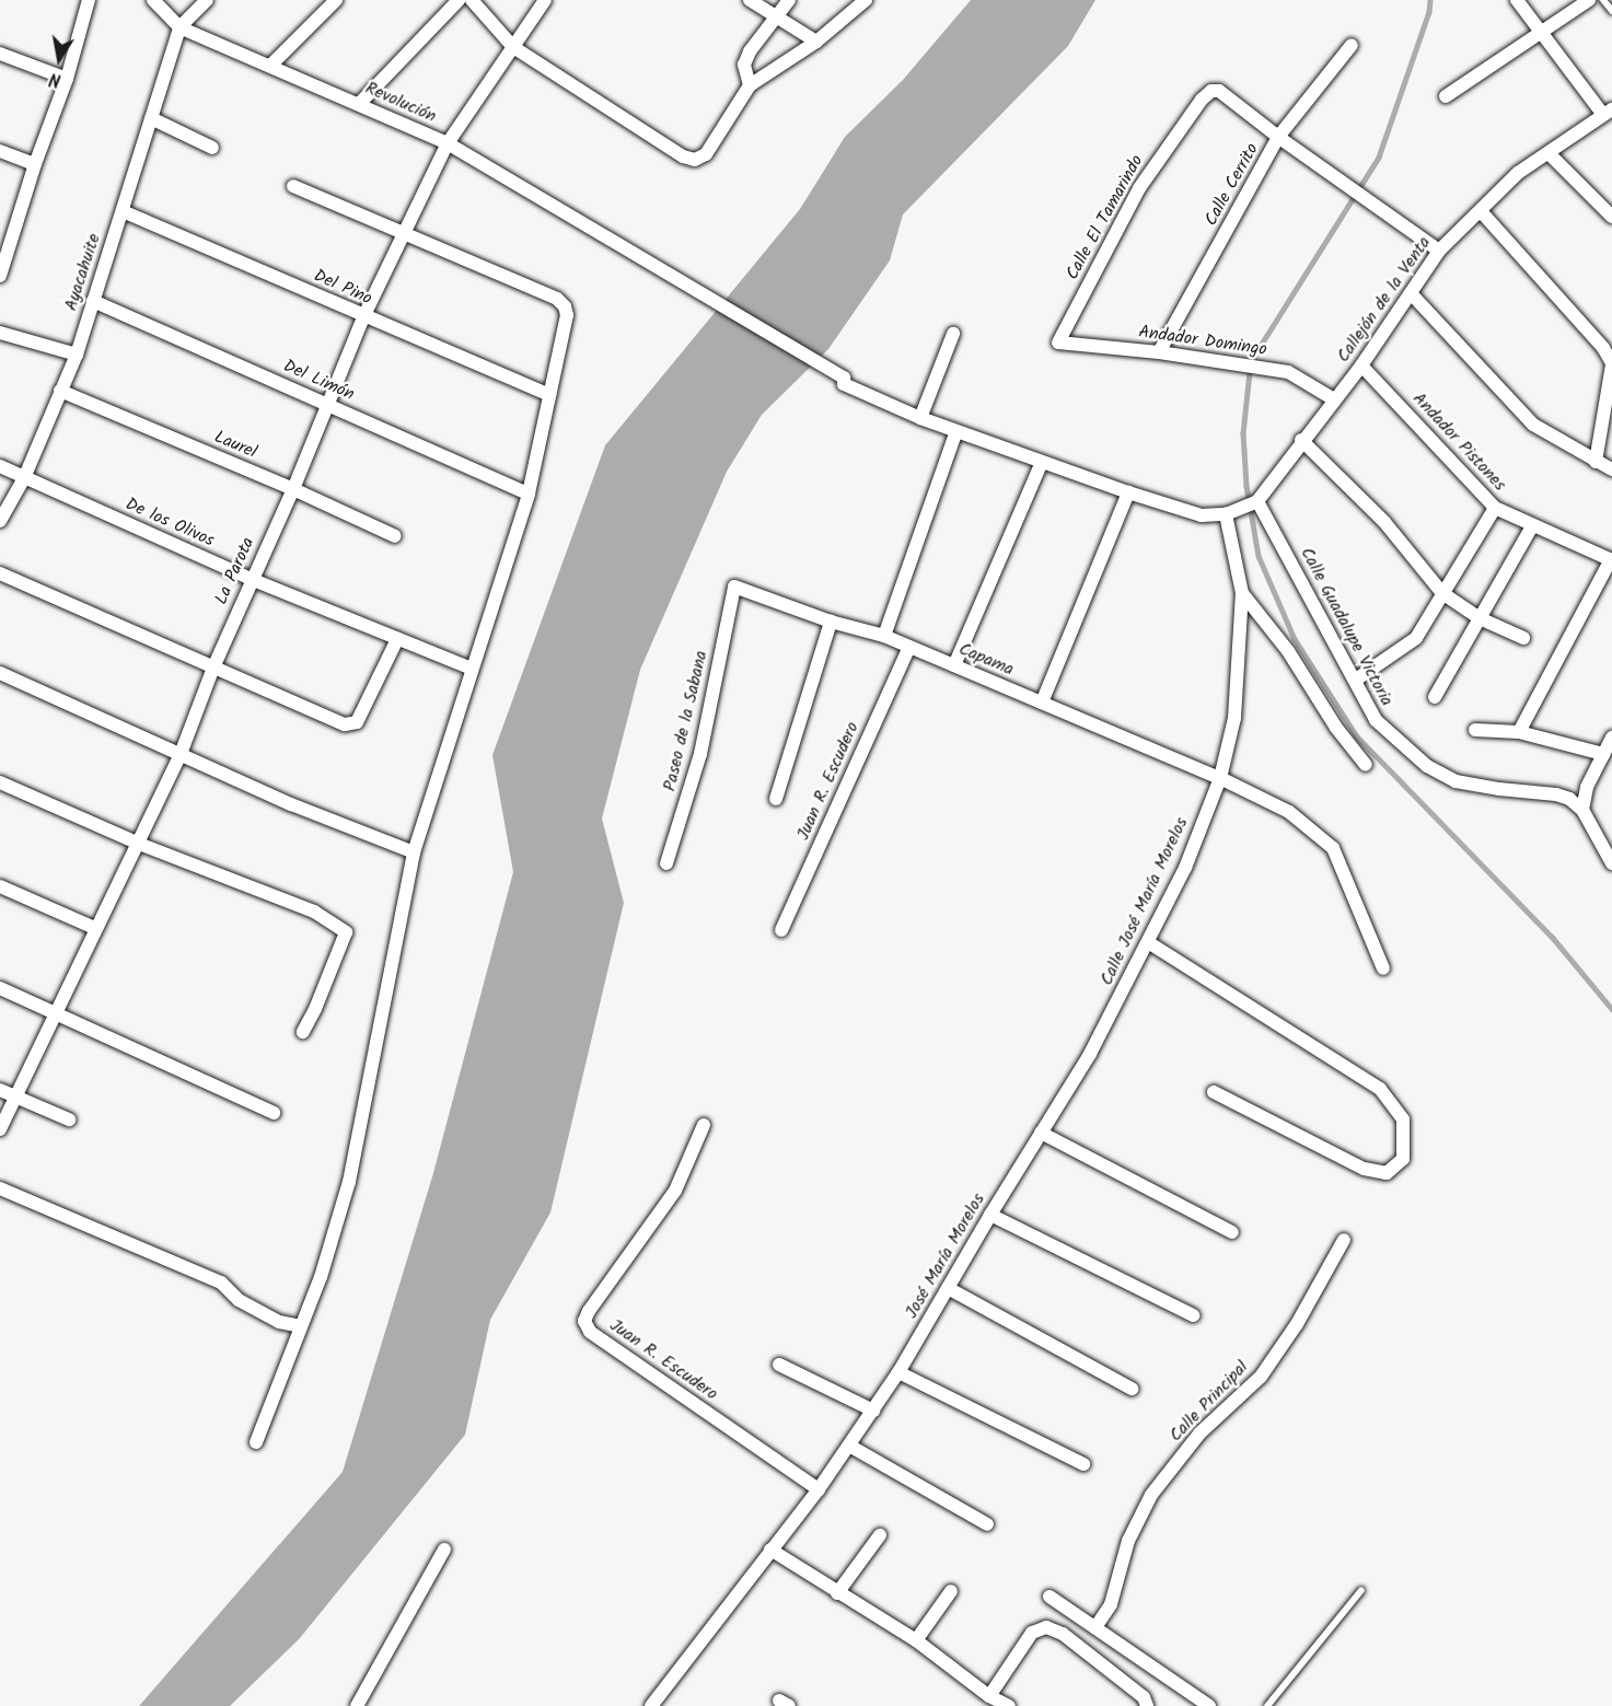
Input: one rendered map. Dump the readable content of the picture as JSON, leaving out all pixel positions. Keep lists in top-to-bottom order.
{
  "streets": {
    "street": [
      "Revolución",
      "Calle Cerrito",
      "Calle El Tamarindo",
      "Ayacahuite",
      "Del Pino",
      "Callejón de la Venta",
      "Andador Domingo",
      "Del Limón",
      "Andador Pistones",
      "Laurel",
      "De los Olivos",
      "La Parota",
      "Calle Guadalupe Victoria",
      "Capama",
      "Paseo de la Sabana",
      "Juan R. Escudero",
      "Calle José María Morelos",
      "José María Morelos",
      "Calle Principal"
    ]
  },
  "crossings": [
    ["Revolución", "Ayacahuite"],
    ["Revolución", "La Parota"],
    ["Calle Cerrito", "Calle El Tamarindo"],
    ["Calle Cerrito", "Andador Domingo"],
    ["Calle El Tamarindo", "Andador Domingo"],
    ["Ayacahuite", "Del Pino"],
    ["Ayacahuite", "Del Limón"],
    ["Ayacahuite", "Laurel"],
    ["Ayacahuite", "De los Olivos"],
    ["Del Pino", "La Parota"],
    ["Callejón de la Venta", "Andador Domingo"],
    ["Callejón de la Venta", "Andador Pistones"],
    ["Callejón de la Venta", "Calle Guadalupe Victoria"],
    ["Del Limón", "La Parota"],
    ["Laurel", "La Parota"],
    ["De los Olivos", "La Parota"],
    ["Capama", "Paseo de la Sabana"],
    ["Capama", "Juan R. Escudero"],
    ["Capama", "Calle José María Morelos"],
    ["Juan R. Escudero", "José María Morelos"],
    ["Calle José María Morelos", "José María Morelos"]
  ],
  "north": "bottom"
}
